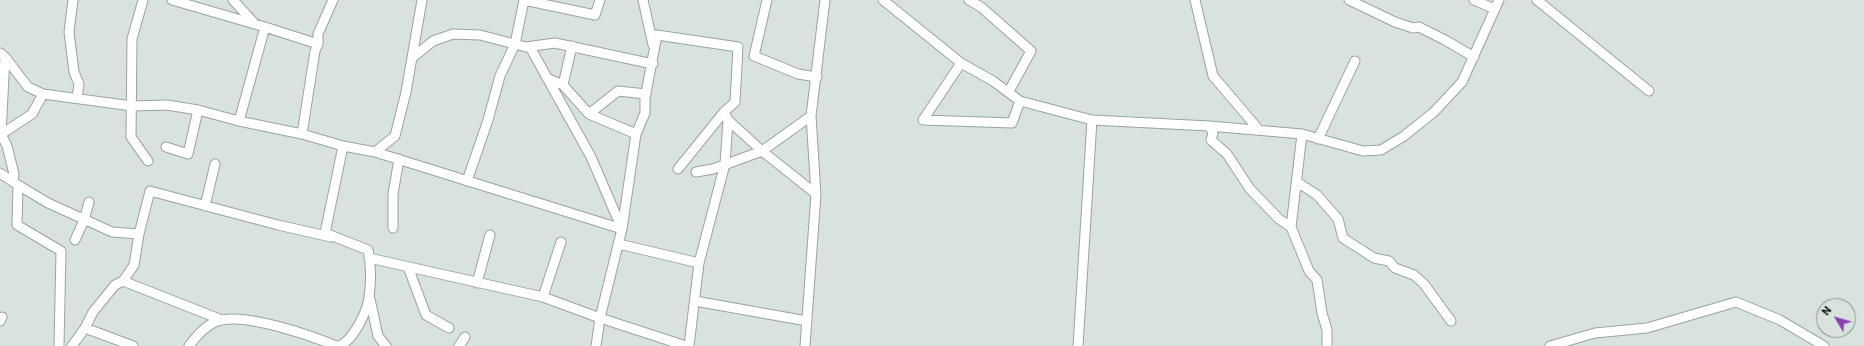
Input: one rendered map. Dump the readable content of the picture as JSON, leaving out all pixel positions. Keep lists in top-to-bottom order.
{
  "north": "top left"
}
